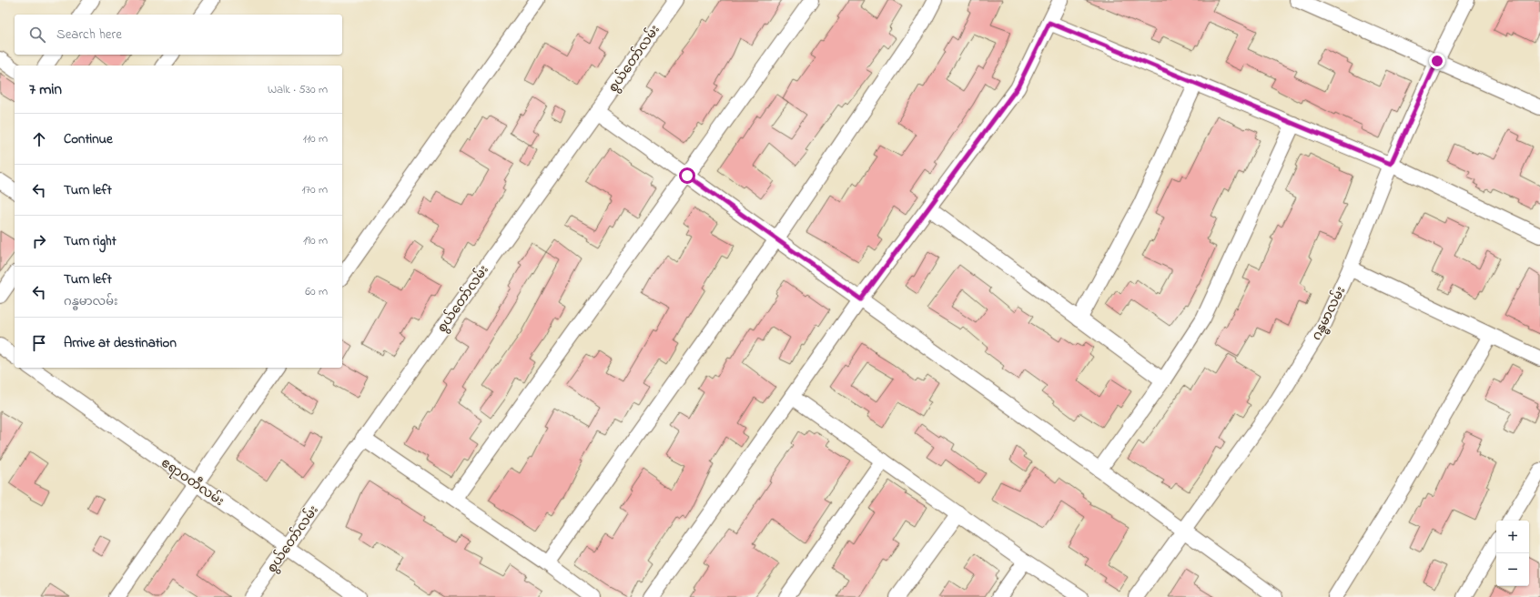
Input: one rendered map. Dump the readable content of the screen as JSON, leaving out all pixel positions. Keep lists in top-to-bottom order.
{
  "streets": {
    "street": ["စွယ်တော်လမ်း", "ဂန္ဓမာလမ်း", "ဧရာဝတီလမ်း"]
  },
  "crossings": [
    ["စွယ်တော်လမ်း", "ဧရာဝတီလမ်း"]
  ],
  "page": {
    "search": "Search here",
    "heading": ["7 min", "Walk · 530 m"],
    "list": [
      ["Continue", "110 m"],
      ["Turn left", "170 m"],
      ["Turn right", "190 m"],
      ["Turn left", "ဂန္ဓမာလမ်း", "60 m"],
      "Arrive at destination"
    ],
    "map_buttons": ["+", "−"]
  }
}
